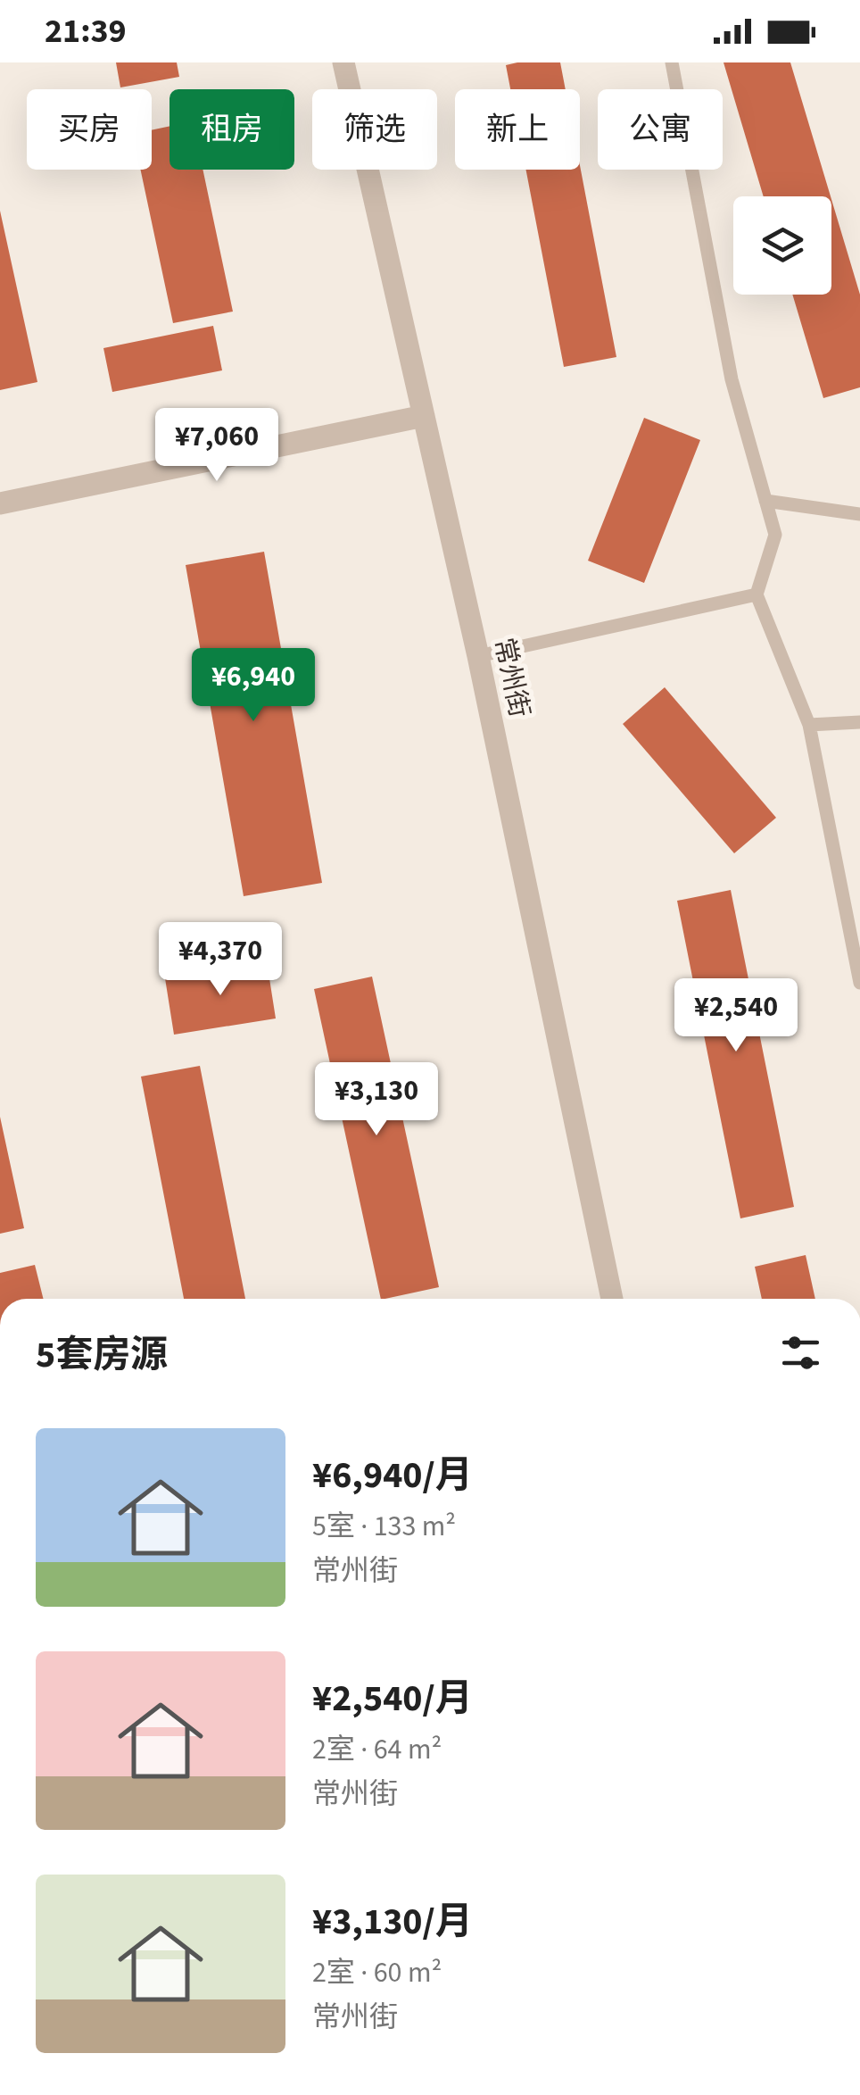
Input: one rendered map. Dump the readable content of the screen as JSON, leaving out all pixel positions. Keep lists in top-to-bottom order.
{
  "streets": {
    "street": ["常州街"]
  },
  "page": {
    "status": "21:39",
    "chip": [
      "买房",
      "租房",
      "筛选",
      "新上",
      "公寓"
    ],
    "price": [
      "¥7,060",
      "¥6,940",
      "¥4,370",
      "¥2,540",
      "¥3,130"
    ],
    "heading": "5套房源",
    "list": [
      {
        "name": "¥6,940/月",
        "note": "5室 · 133 m² · 常州街"
      },
      {
        "name": "¥2,540/月",
        "note": "2室 · 64 m² · 常州街"
      },
      {
        "name": "¥3,130/月",
        "note": "2室 · 60 m² · 常州街"
      }
    ]
  }
}
